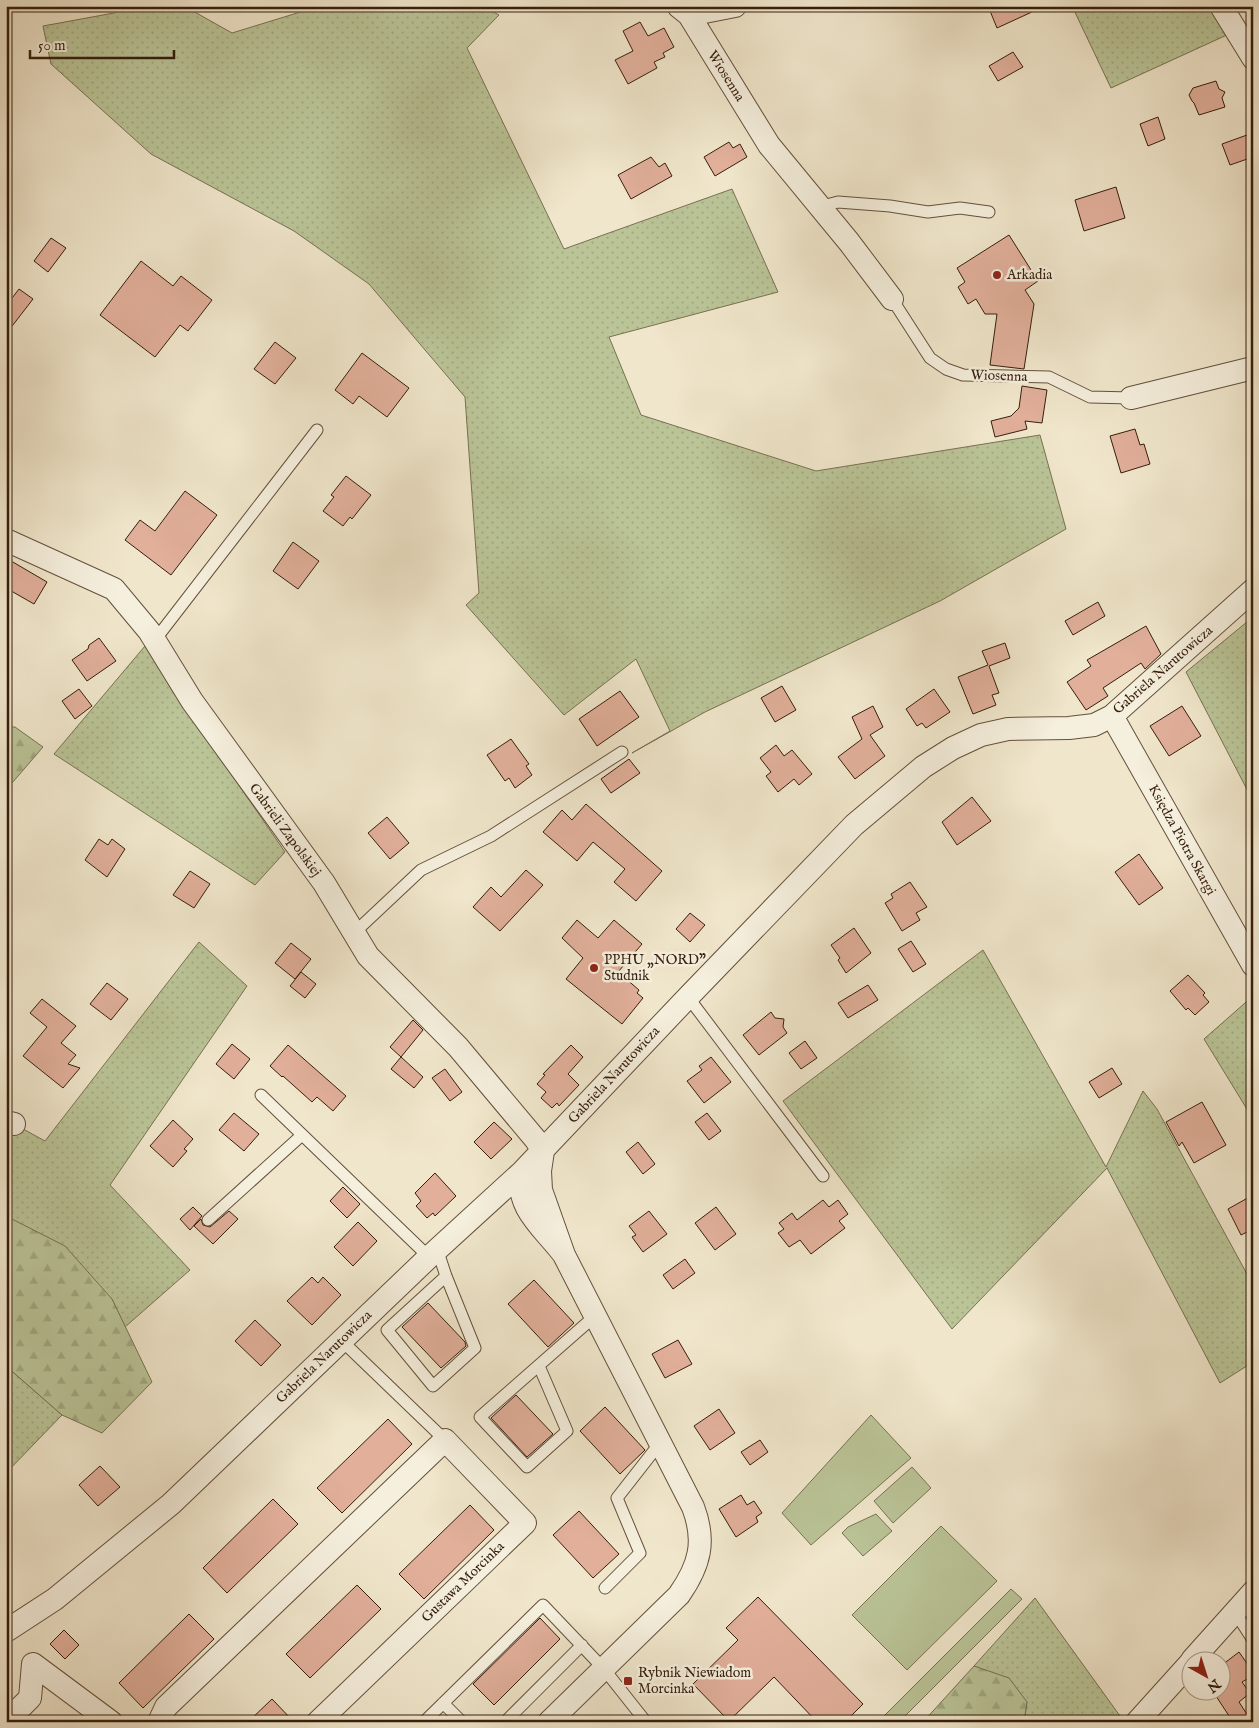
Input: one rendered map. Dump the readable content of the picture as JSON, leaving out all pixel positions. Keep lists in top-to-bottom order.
{
  "streets": {
    "street": [
      "Wiosenna",
      "Gabriela Narutowicza",
      "Gabrieli Zapolskiej",
      "Księdza Piotra Skargi",
      "Gustawa Morcinka"
    ]
  },
  "crossings": [
    ["Gabriela Narutowicza", "Gabrieli Zapolskiej"],
    ["Gabriela Narutowicza", "Księdza Piotra Skargi"],
    ["Gabriela Narutowicza", "Gustawa Morcinka"]
  ],
  "places": {
    "other": ["Arkadia", "PPHU „NORD” Studnik"],
    "transit": ["Rybnik Niewiadom Morcinka"]
  },
  "scale_bar": "50 m",
  "north": "bottom right"
}
